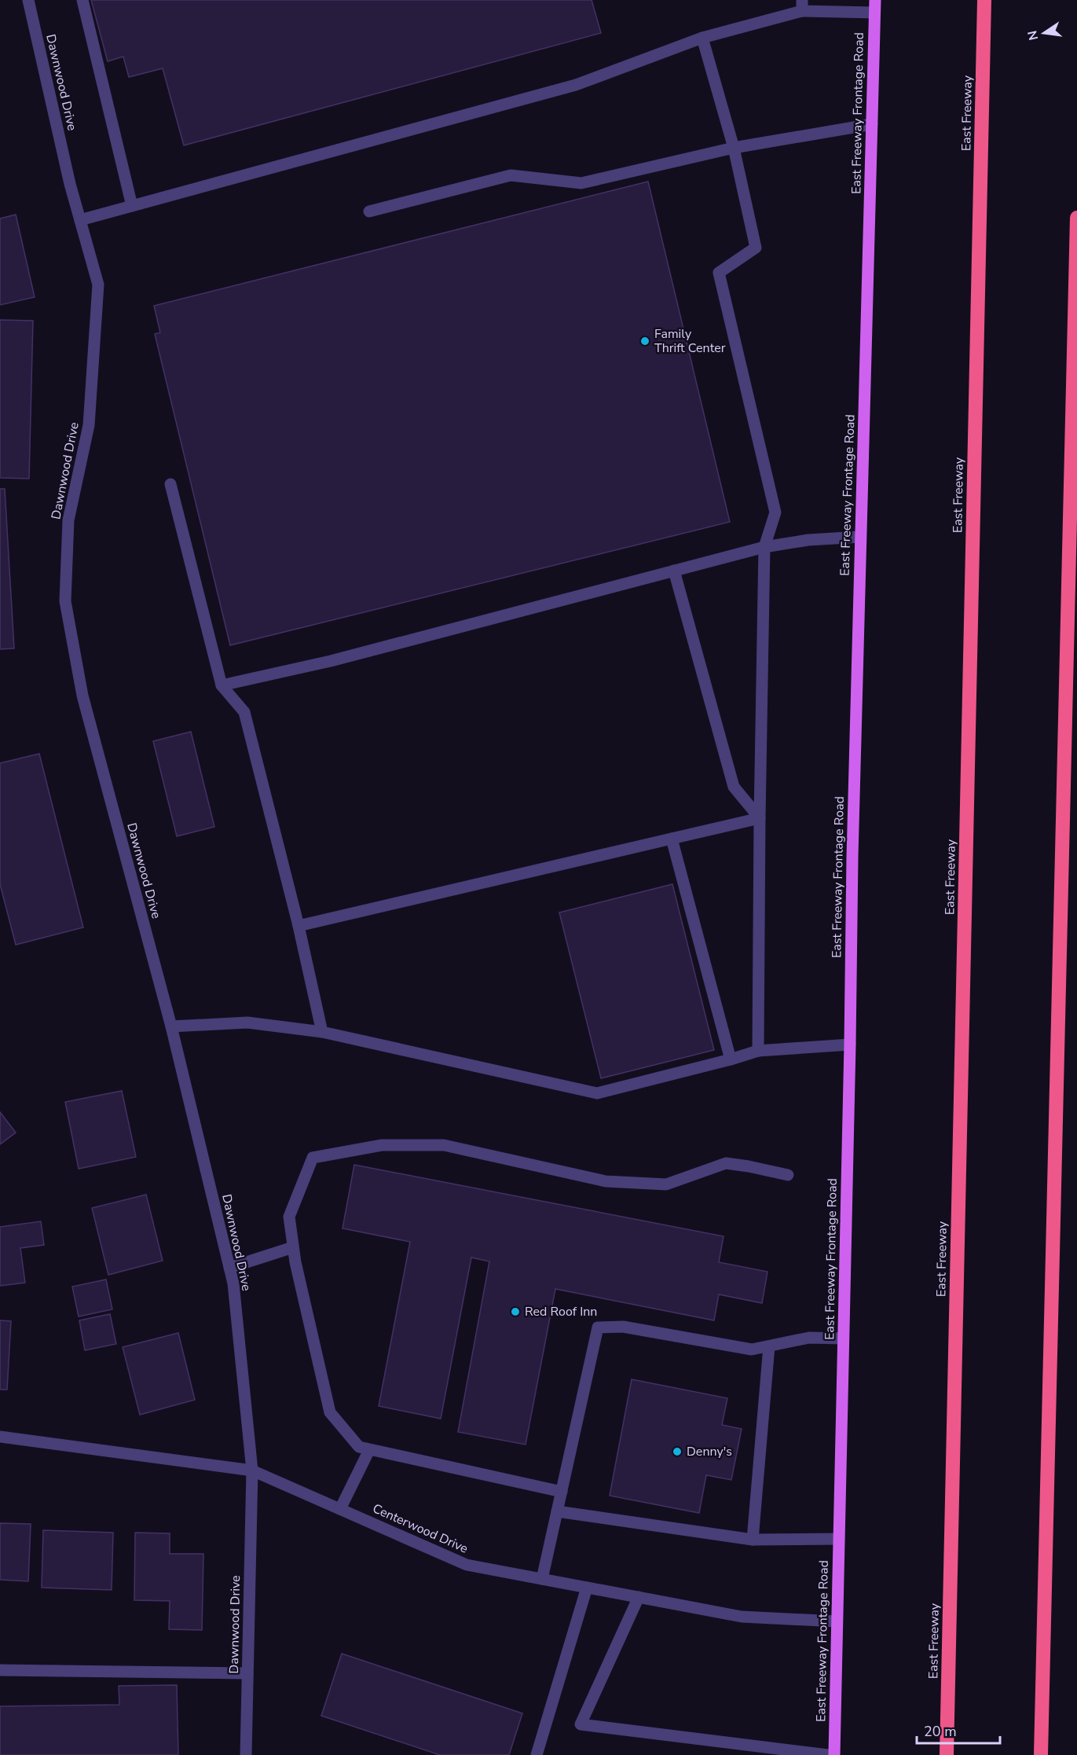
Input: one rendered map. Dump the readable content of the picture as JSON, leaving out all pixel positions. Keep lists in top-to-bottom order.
{
  "streets": {
    "highway": ["East Freeway"],
    "main road": ["East Freeway Frontage Road"],
    "street": ["Dawnwood Drive", "Centerwood Drive"]
  },
  "crossings": [
    ["Dawnwood Drive", "Centerwood Drive"],
    ["East Freeway Frontage Road", "Centerwood Drive"]
  ],
  "places": ["Family Thrift Center", "Red Roof Inn", "Denny's"],
  "scale_bar": "20 m",
  "north": "left"
}
